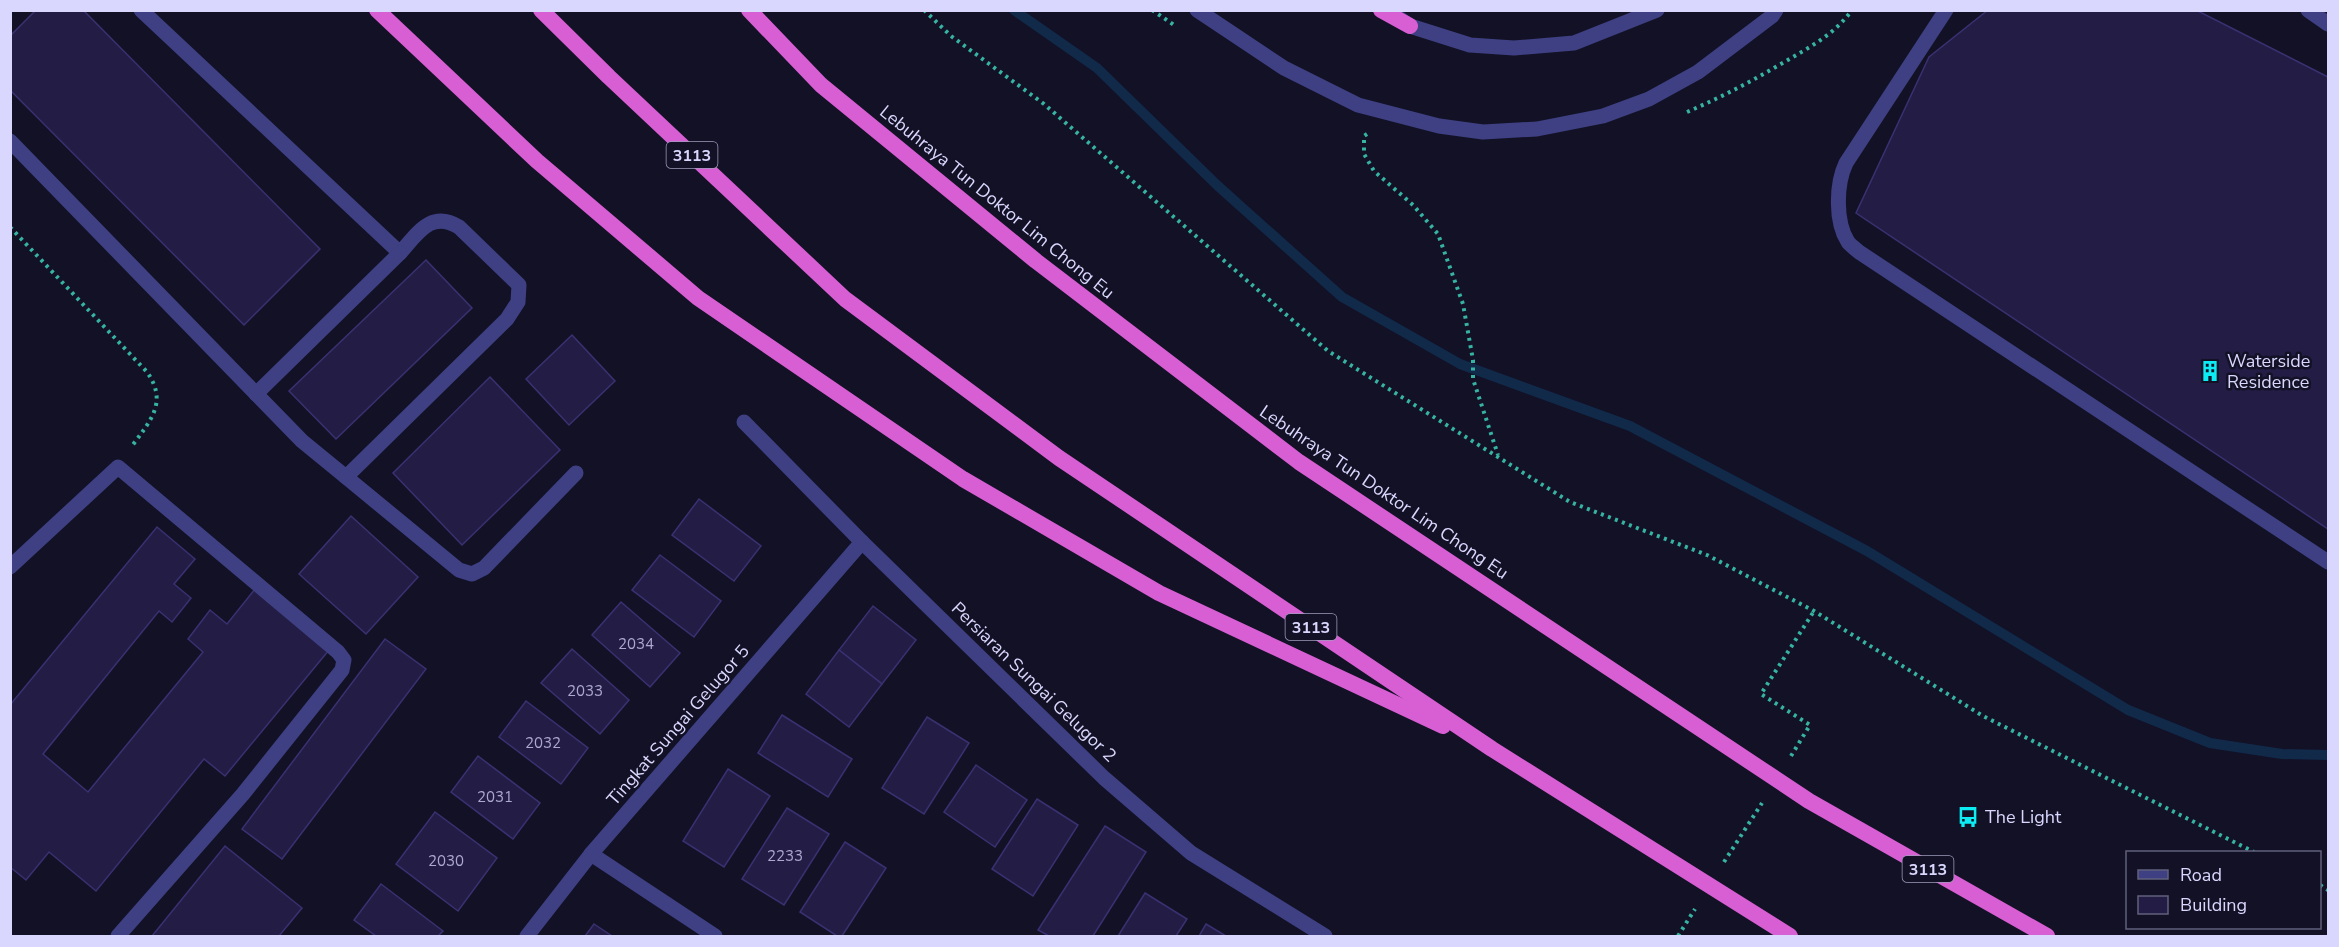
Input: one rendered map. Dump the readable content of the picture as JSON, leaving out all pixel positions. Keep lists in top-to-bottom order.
{
  "streets": {
    "highway": ["3113", "Lebuhraya Tun Doktor Lim Chong Eu"],
    "street": ["Persiaran Sungai Gelugor 2", "Tingkat Sungai Gelugor 5"]
  },
  "crossings": [
    ["Persiaran Sungai Gelugor 2", "Tingkat Sungai Gelugor 5"]
  ],
  "places": {
    "building": ["Waterside Residence"],
    "bus stop": ["The Light"]
  },
  "house_numbers": [
    "2034",
    "2033",
    "2032",
    "2031",
    "2233",
    "2030"
  ],
  "legend": ["Road", "Building"]
}
